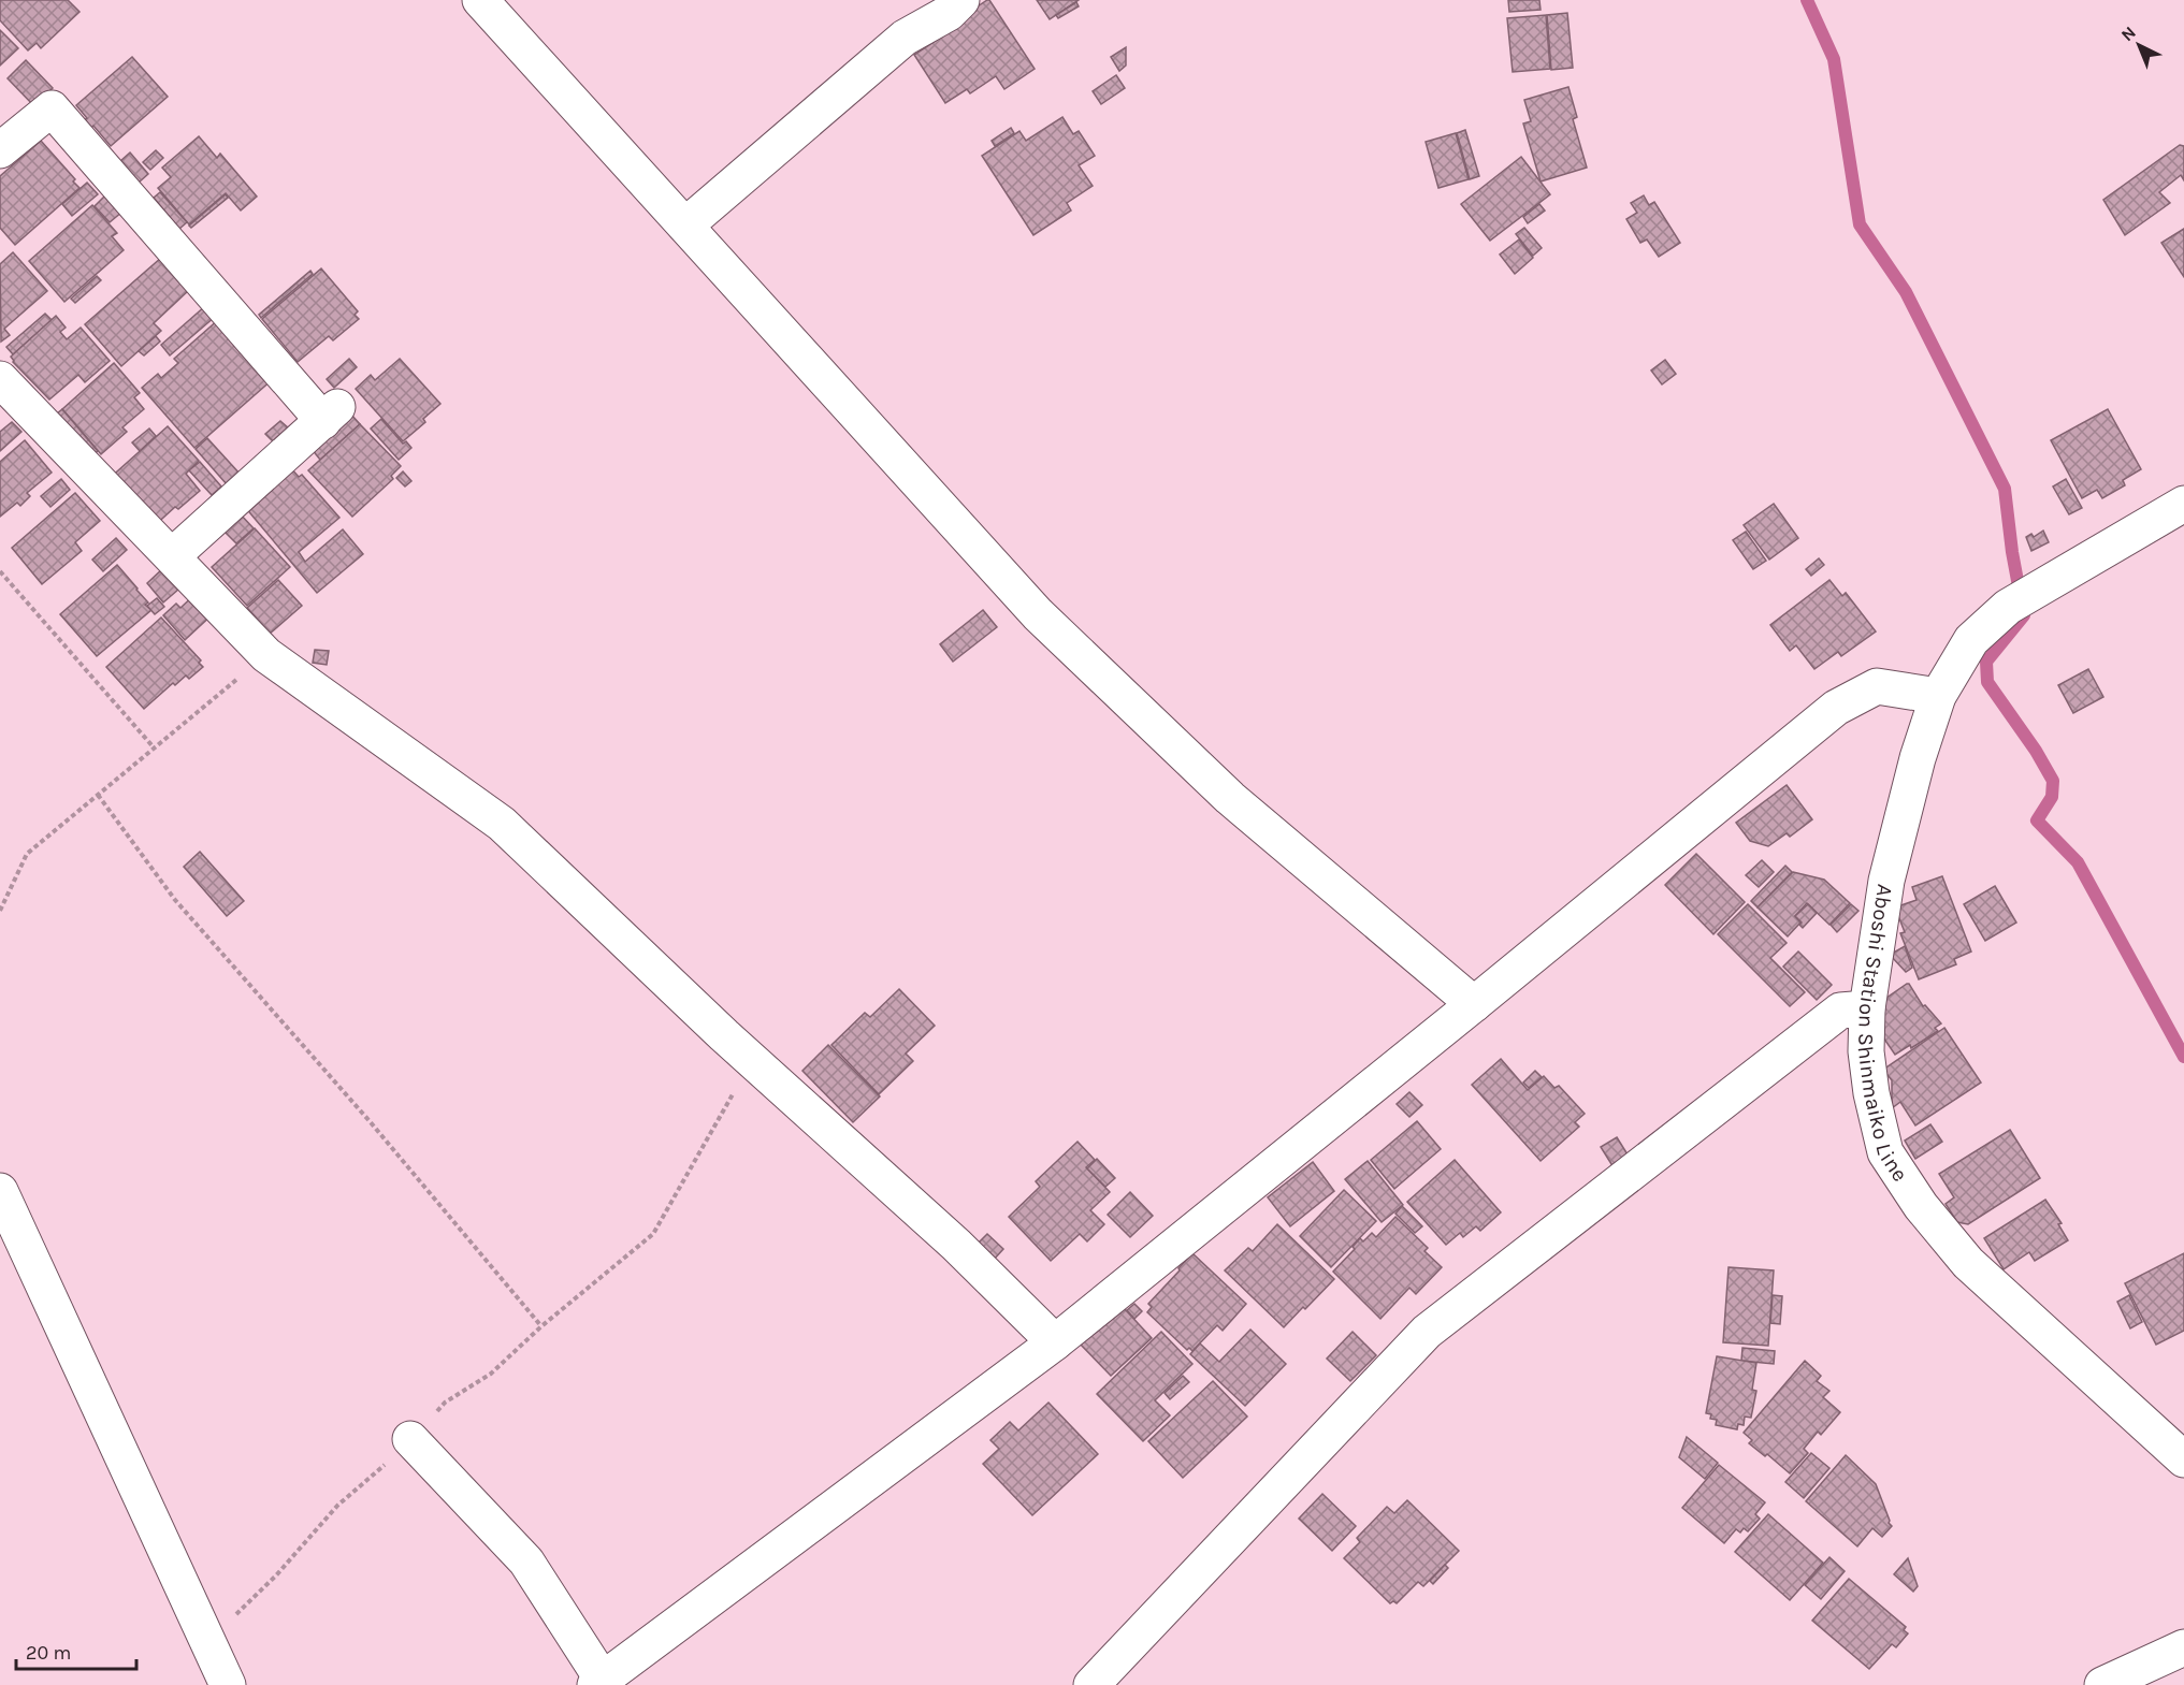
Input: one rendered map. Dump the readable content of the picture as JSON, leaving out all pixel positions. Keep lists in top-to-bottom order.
{
  "streets": {
    "street": ["Aboshi Station Shinmaiko Line"]
  },
  "scale_bar": "20 m",
  "north": "top left"
}
